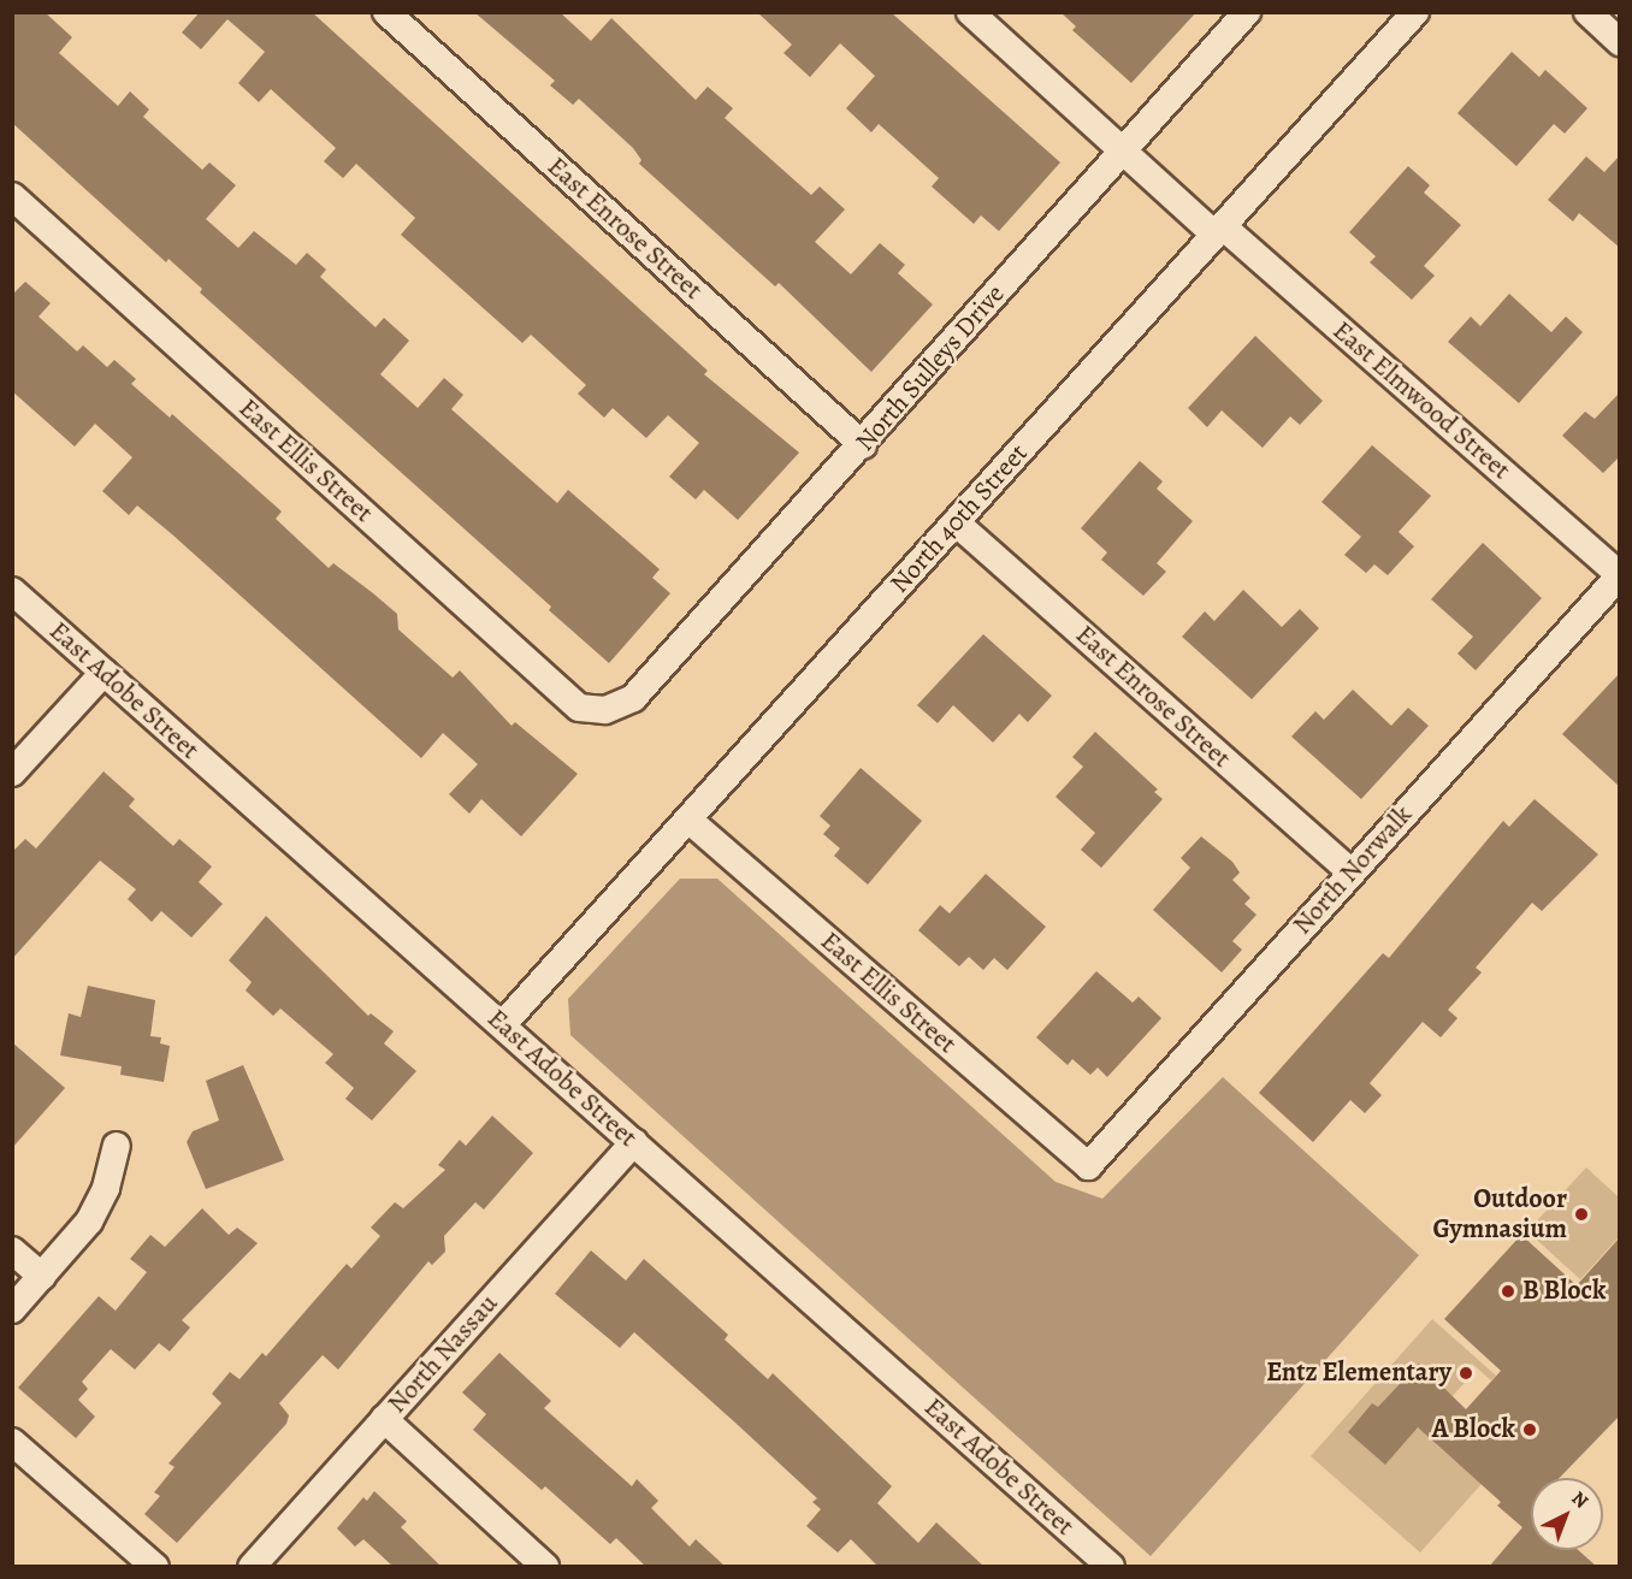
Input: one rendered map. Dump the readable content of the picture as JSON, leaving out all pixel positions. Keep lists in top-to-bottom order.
{
  "streets": {
    "street": [
      "East Enrose Street",
      "North Sulleys Drive",
      "East Elmwood Street",
      "East Ellis Street",
      "North 40th Street",
      "East Adobe Street",
      "North Norwalk",
      "North Nassau"
    ]
  },
  "crossings": [
    ["East Enrose Street", "North Sulleys Drive"],
    ["East Enrose Street", "North 40th Street"],
    ["East Enrose Street", "North Norwalk"],
    ["North Sulleys Drive", "East Elmwood Street"],
    ["North Sulleys Drive", "East Ellis Street"],
    ["East Elmwood Street", "North 40th Street"],
    ["East Elmwood Street", "North Norwalk"],
    ["East Ellis Street", "North 40th Street"],
    ["East Ellis Street", "North Norwalk"],
    ["North 40th Street", "East Adobe Street"],
    ["East Adobe Street", "North Nassau"]
  ],
  "places": [
    "Outdoor Gymnasium",
    "B Block",
    "Entz Elementary",
    "A Block"
  ],
  "north": "top right"
}
